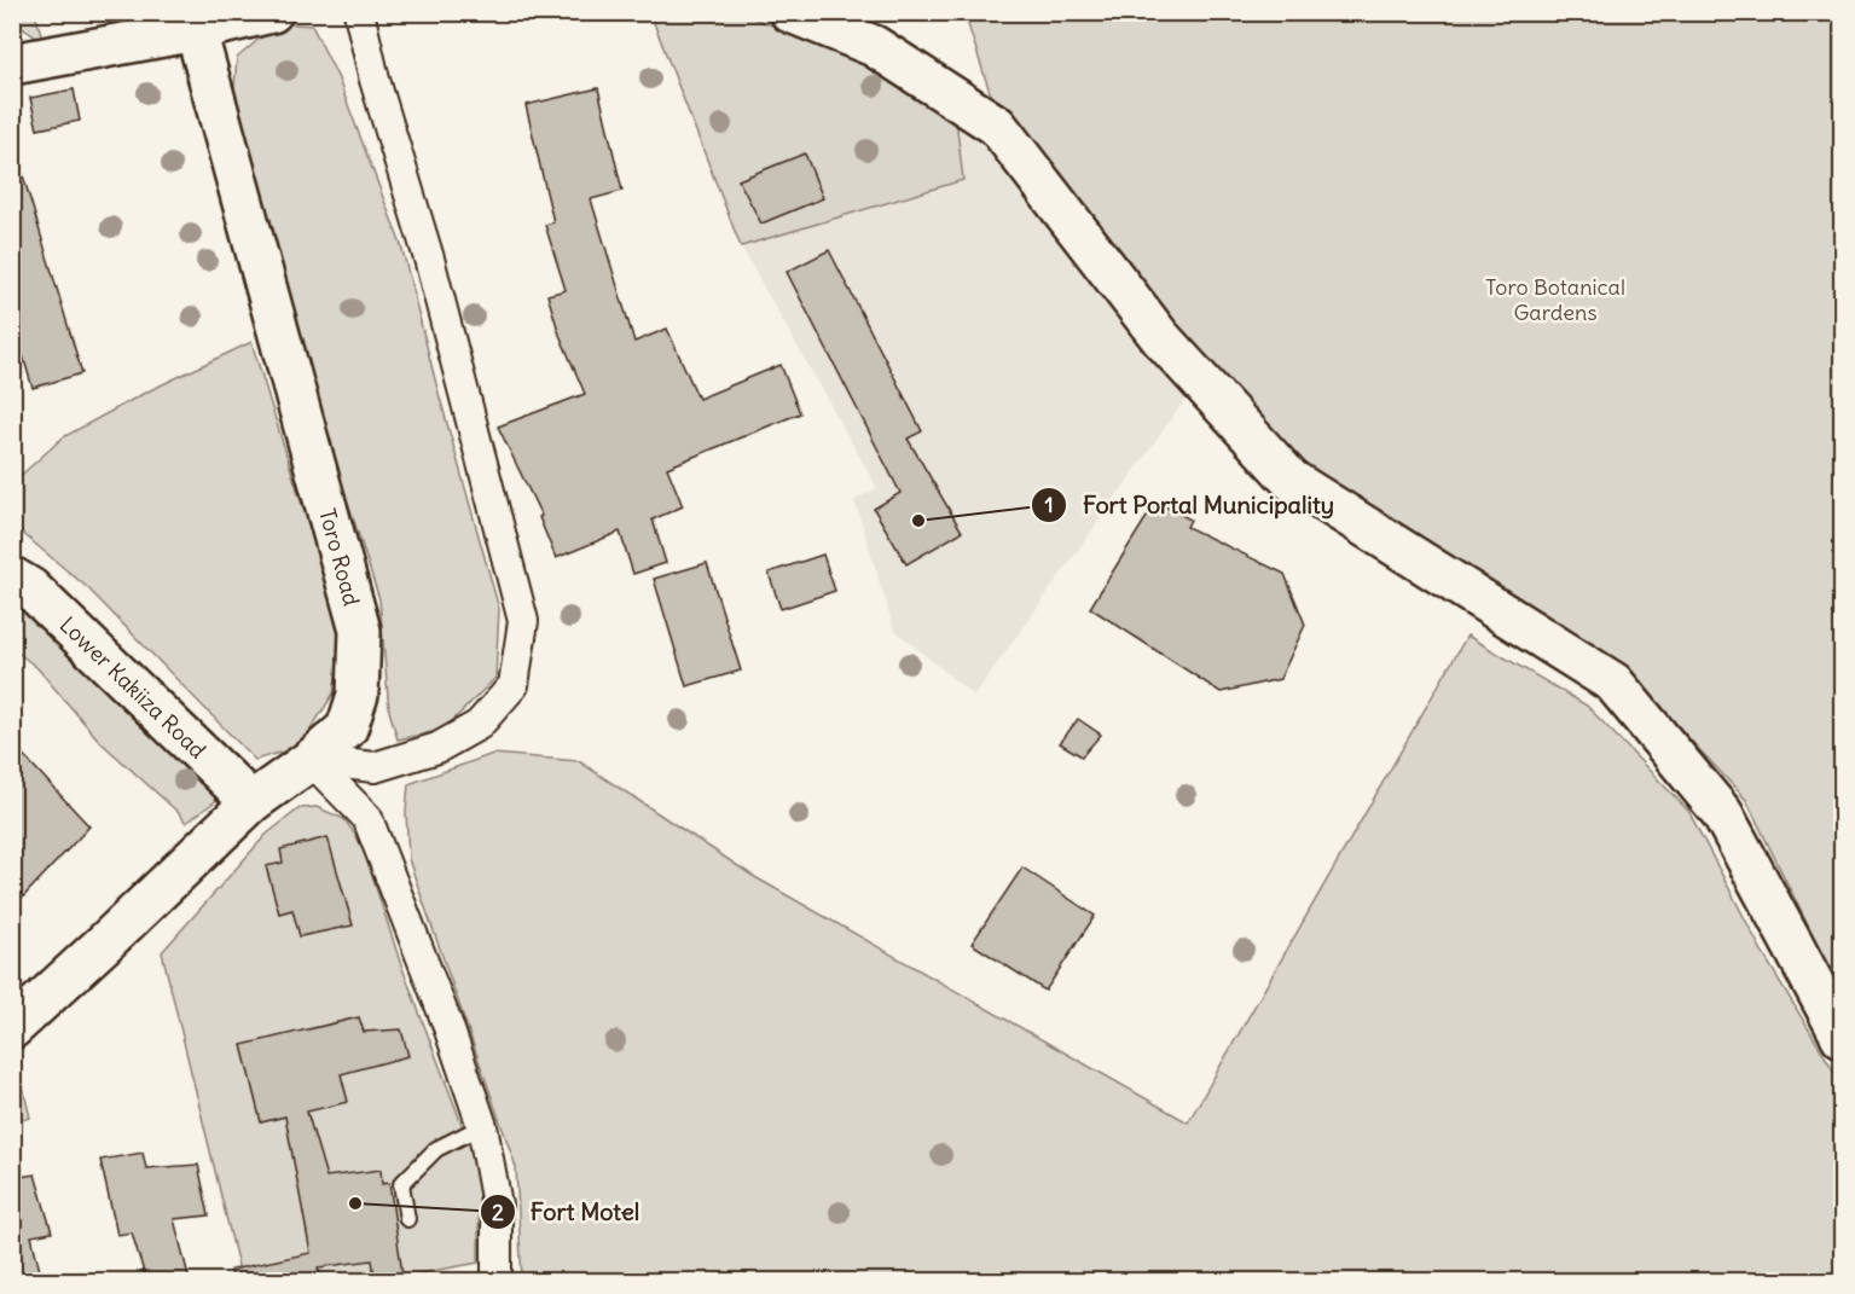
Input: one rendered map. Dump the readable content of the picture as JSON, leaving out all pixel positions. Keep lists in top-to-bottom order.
{
  "streets": {
    "main road": ["Toro Road", "Lower Kakiiza Road"]
  },
  "crossings": [
    ["Toro Road", "Lower Kakiiza Road"]
  ],
  "parks": ["Toro Botanical Gardens"],
  "places": ["Fort Portal Municipality", "Fort Motel"]
}
